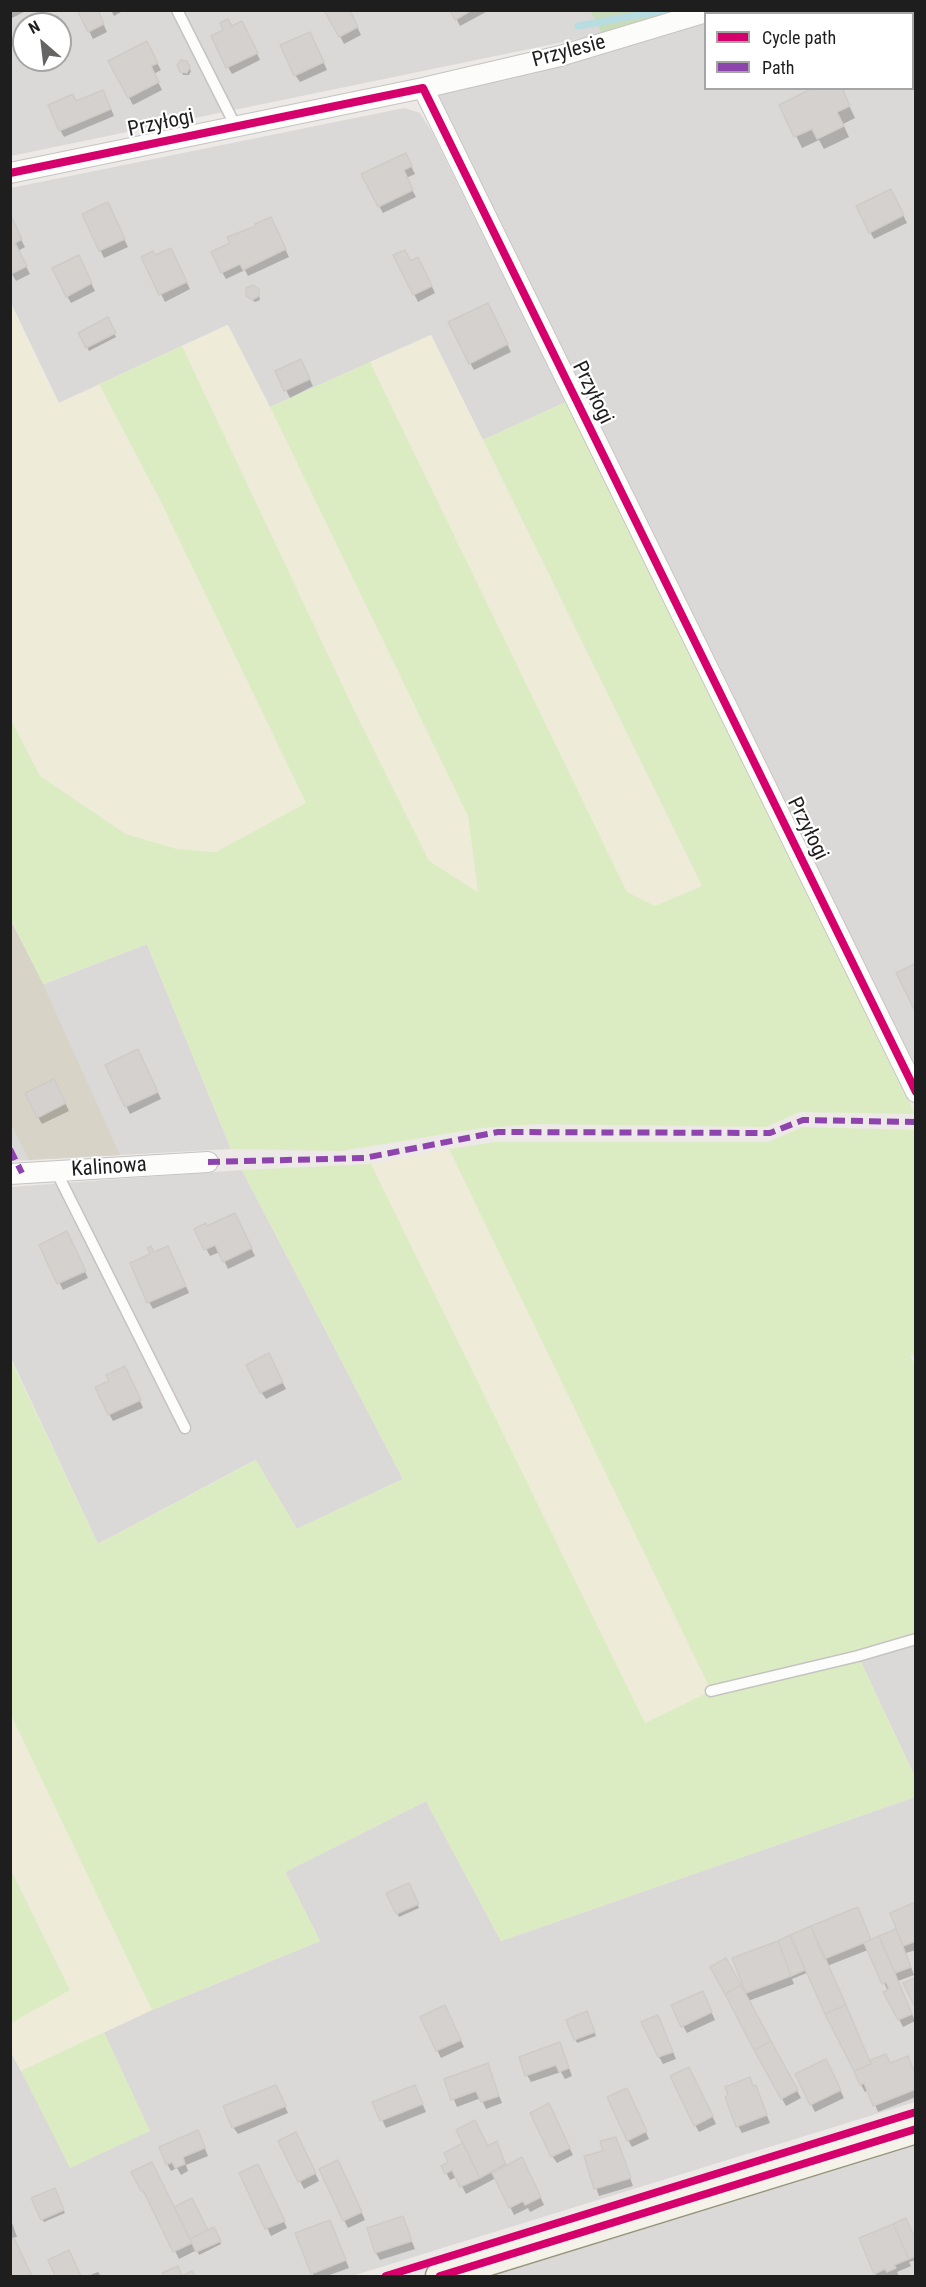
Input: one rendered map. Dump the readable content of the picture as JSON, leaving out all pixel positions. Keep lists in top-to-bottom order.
{
  "streets": {
    "street": ["Przylesie", "Przyłogi", "Kalinowa"]
  },
  "crossings": [
    ["Przylesie", "Przyłogi"]
  ],
  "legend": ["Cycle path", "Path"],
  "north": "top left"
}
